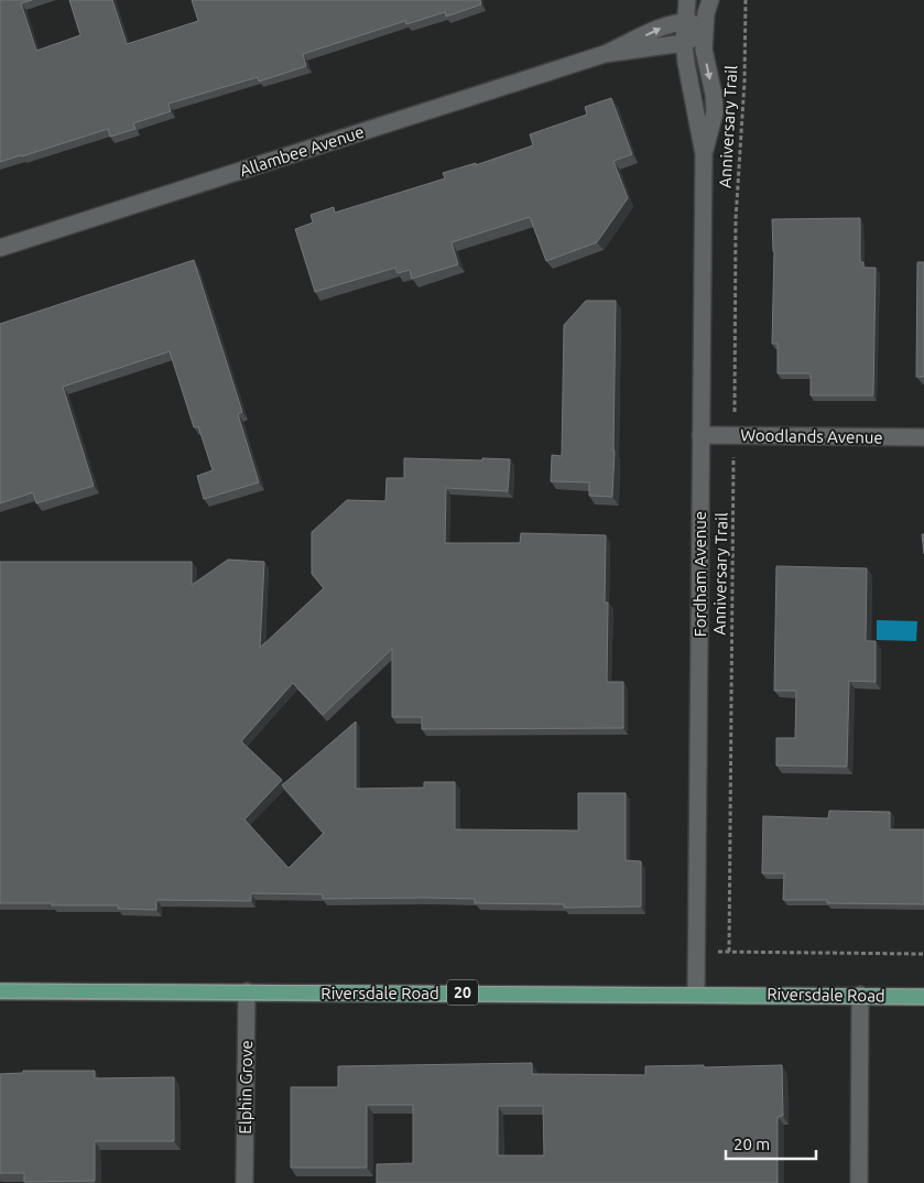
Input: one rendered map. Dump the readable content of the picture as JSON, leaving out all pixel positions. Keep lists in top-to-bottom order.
{
  "streets": {
    "main road": ["Riversdale Road", "20"],
    "street": [
      "Allambee Avenue",
      "Woodlands Avenue",
      "Fordham Avenue",
      "Elphin Grove"
    ],
    "path": ["Anniversary Trail"]
  },
  "crossings": [
    ["Anniversary Trail", "Woodlands Avenue"],
    ["Allambee Avenue", "Fordham Avenue"],
    ["Woodlands Avenue", "Fordham Avenue"],
    ["Fordham Avenue", "Riversdale Road"],
    ["Riversdale Road", "Elphin Grove"]
  ],
  "scale_bar": "20 m"
}
